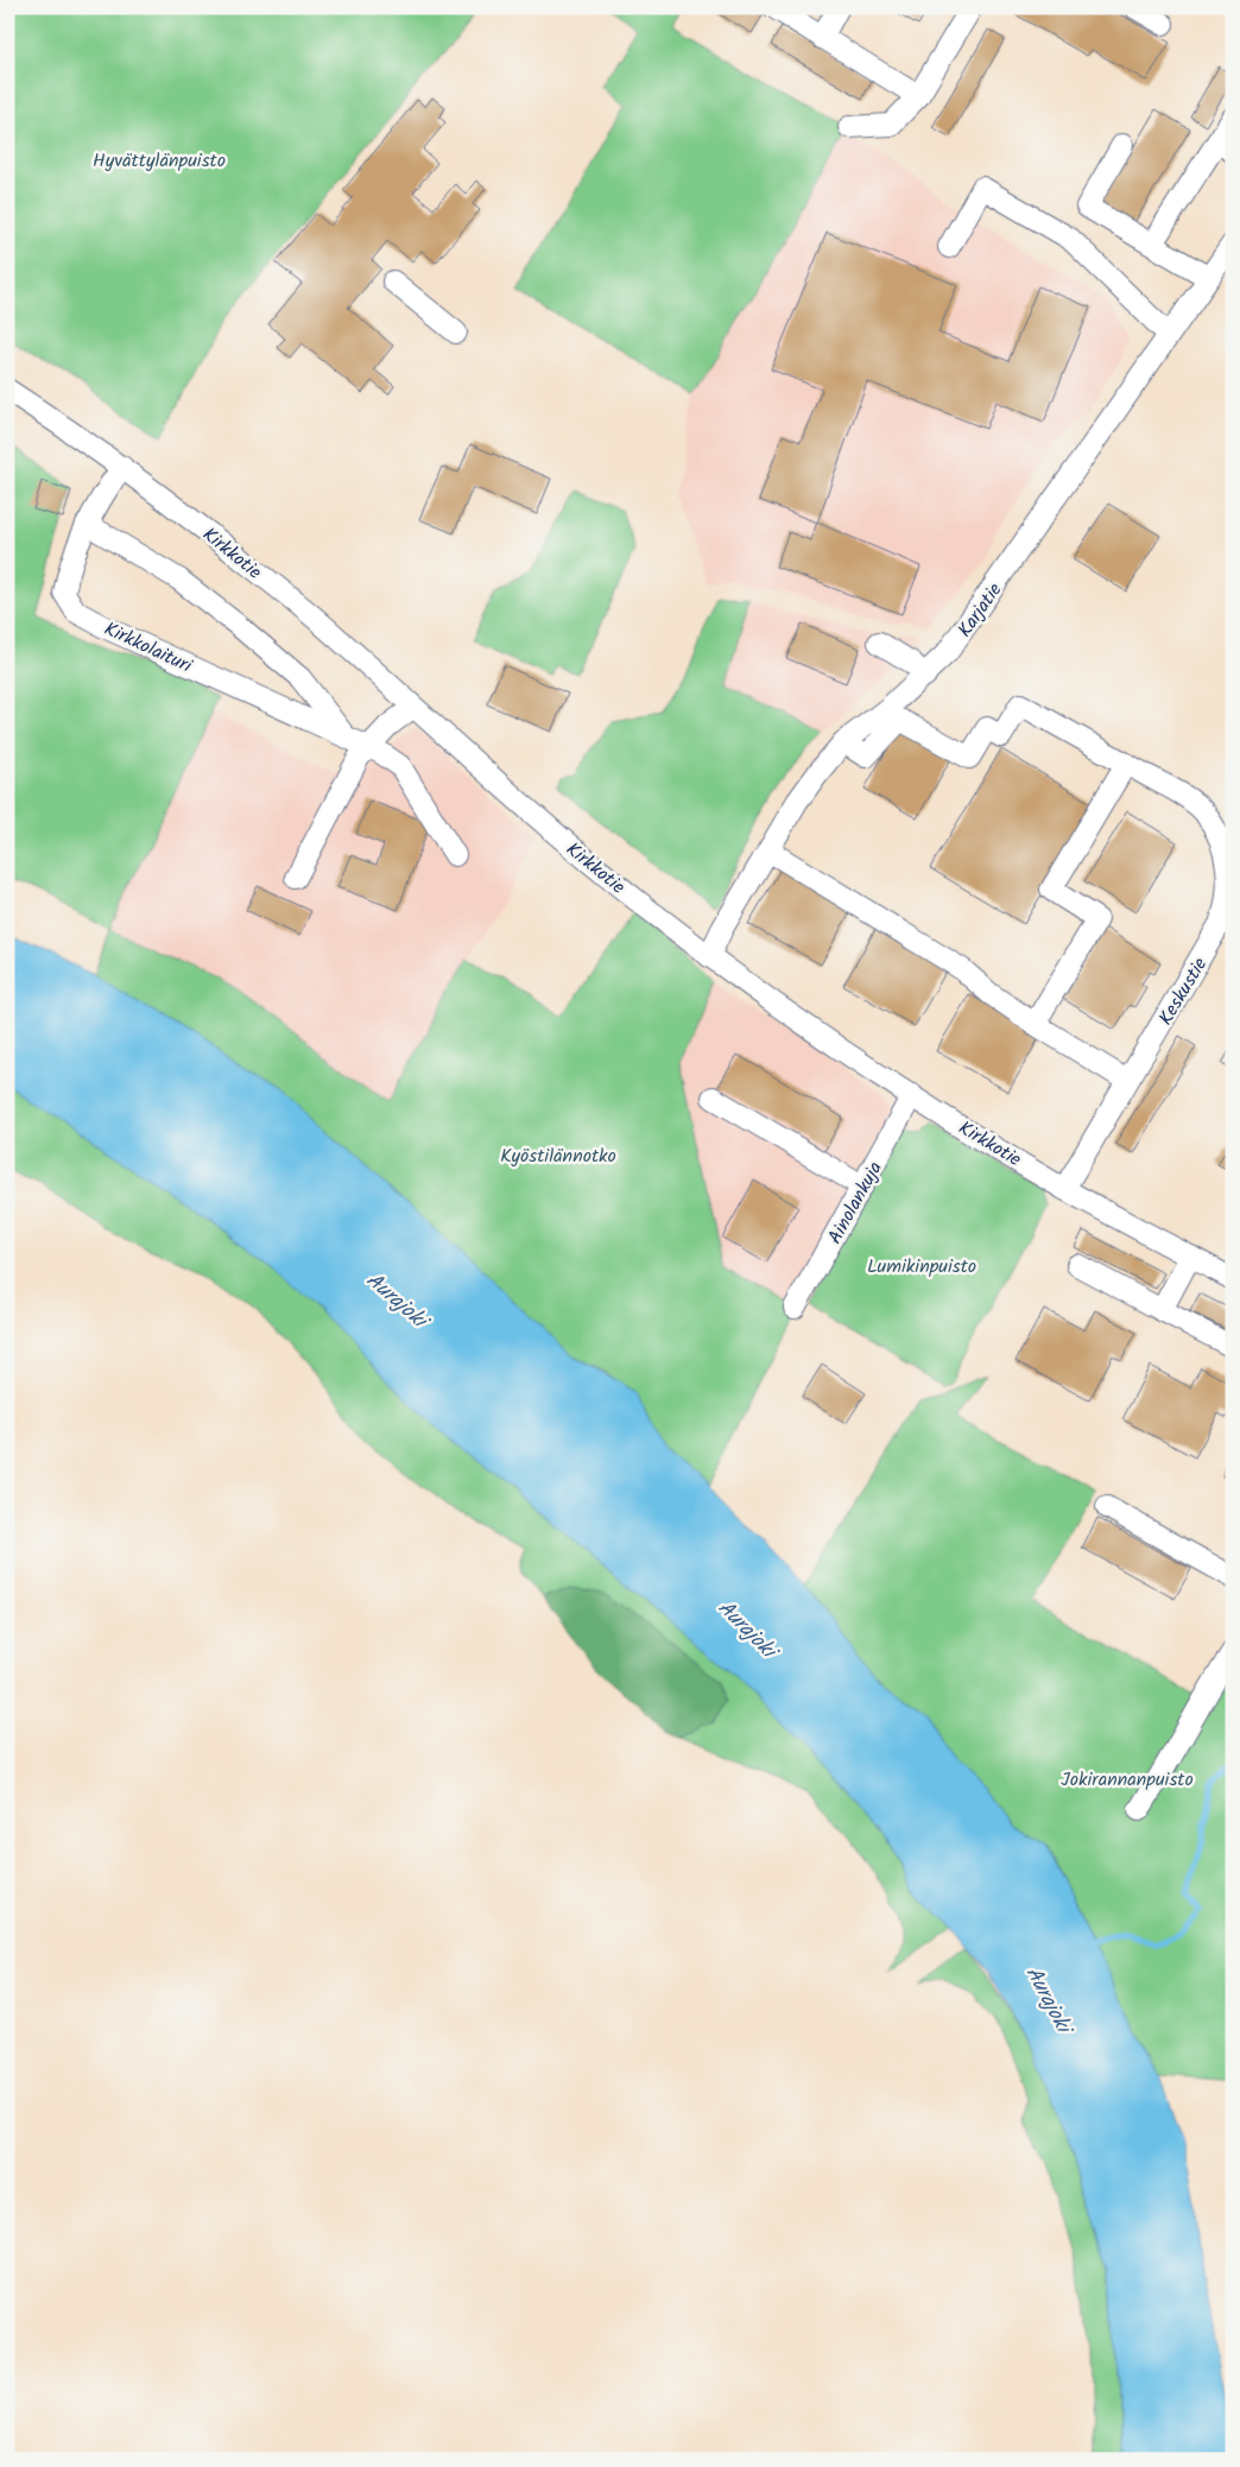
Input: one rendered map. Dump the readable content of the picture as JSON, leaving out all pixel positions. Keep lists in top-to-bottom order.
{
  "streets": {
    "street": [
      "Kirkkotie",
      "Karjatie",
      "Kirkkolaituri",
      "Keskustie",
      "Ainolankuja"
    ]
  },
  "crossings": [
    ["Kirkkotie", "Karjatie"],
    ["Kirkkotie", "Kirkkolaituri"],
    ["Kirkkotie", "Keskustie"],
    ["Kirkkotie", "Ainolankuja"],
    ["Karjatie", "Keskustie"]
  ],
  "water": ["Aurajoki"],
  "parks": [
    "Hyvättylänpuisto",
    "Kyöstilännotko",
    "Lumikinpuisto",
    "Jokirannanpuisto"
  ]
}
